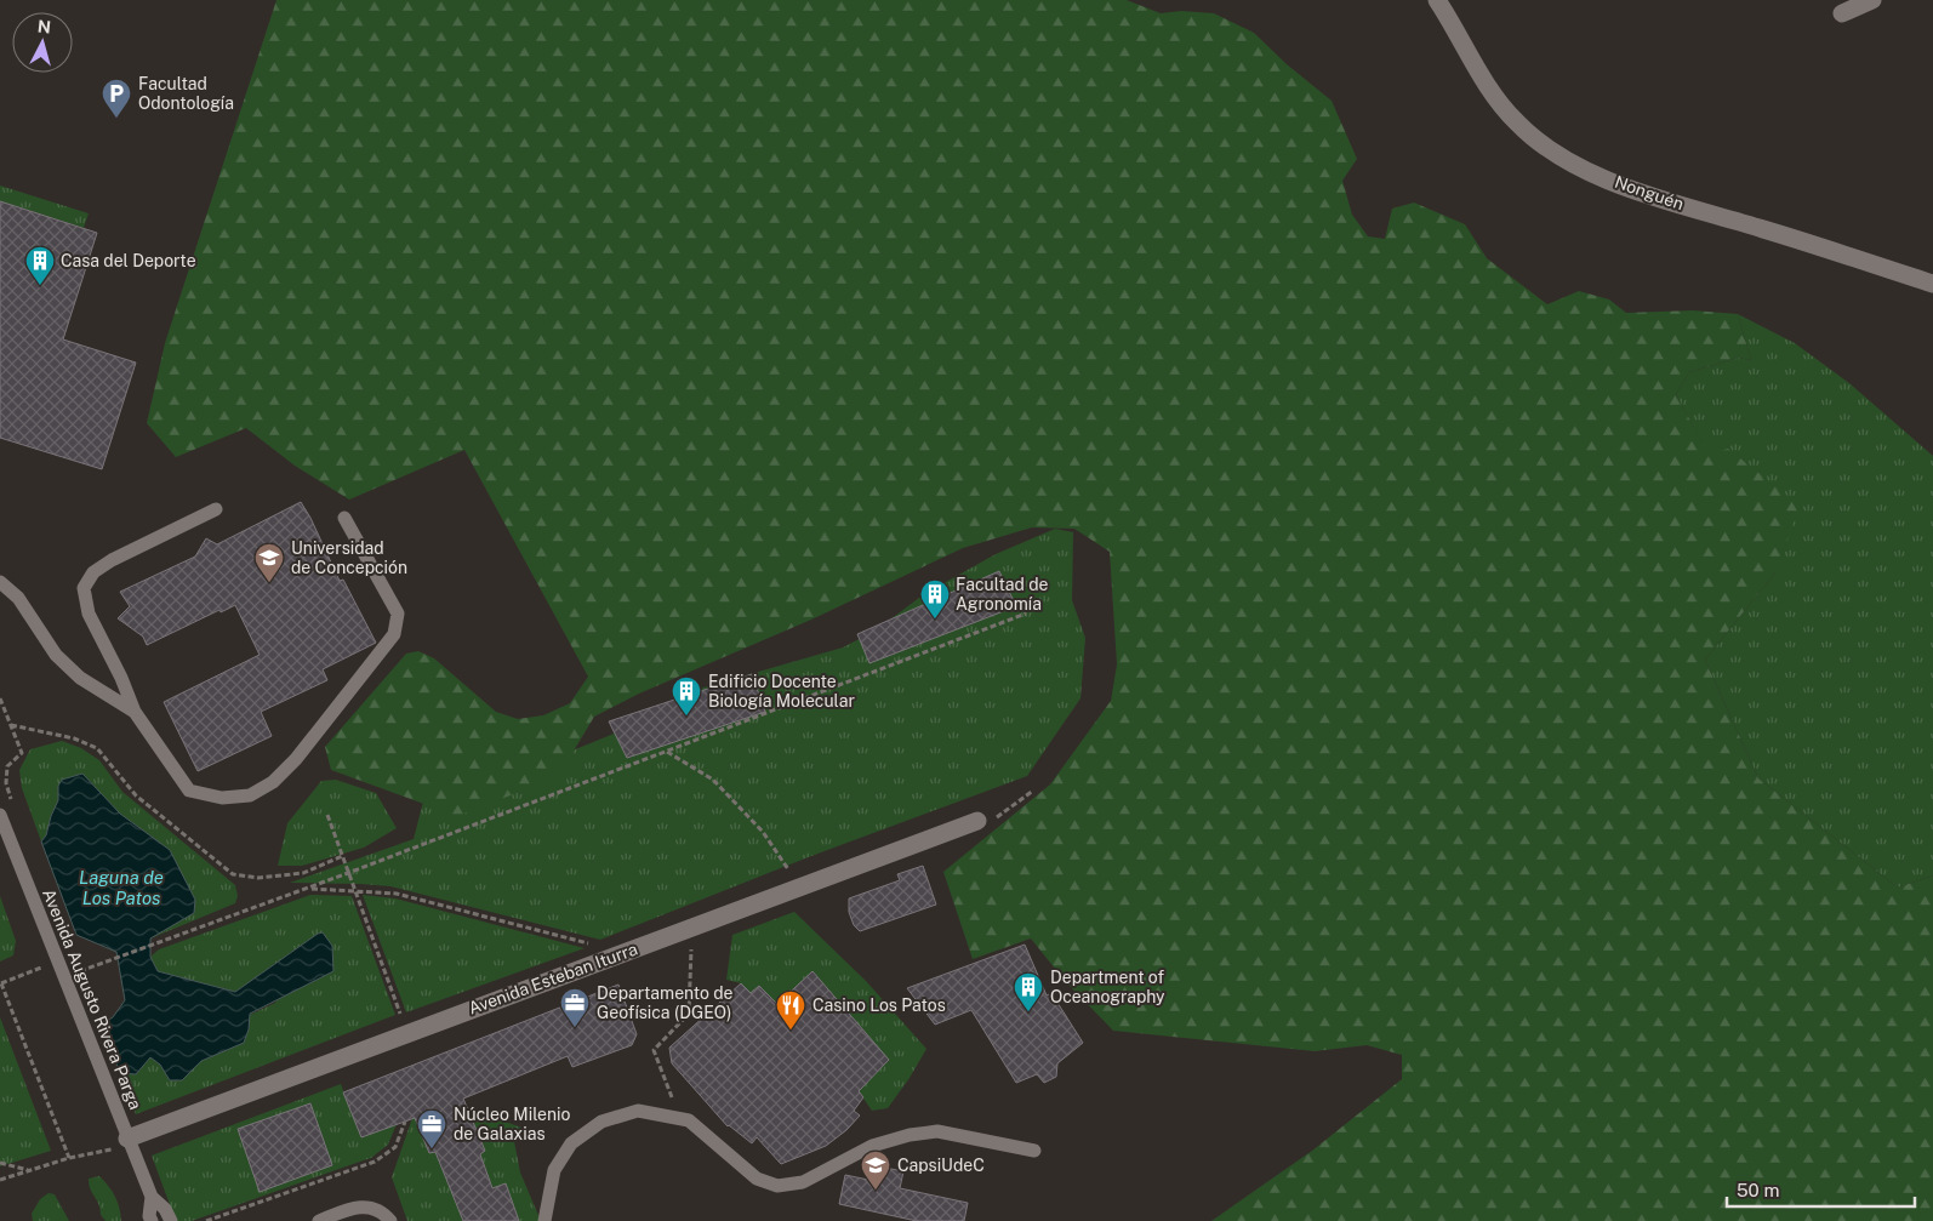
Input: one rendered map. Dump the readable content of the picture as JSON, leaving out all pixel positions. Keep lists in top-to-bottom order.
{
  "streets": {
    "street": ["Nonguén", "Avenida Esteban Iturra"],
    "lane": ["Avenida Augusto Rivera Parga"]
  },
  "crossings": [
    ["Avenida Esteban Iturra", "Avenida Augusto Rivera Parga"]
  ],
  "water": ["Laguna de Los Patos"],
  "places": {
    "parking": ["Facultad Odontología"],
    "building": [
      "Casa del Deporte",
      "Facultad de Agronomía",
      "Edificio Docente Biología Molecular",
      "Department of Oceanography"
    ],
    "school or university": ["Universidad de Concepción", "CapsiUdeC"],
    "office": ["Departamento de Geofísica (DGEO)", "Núcleo Milenio de Galaxias"],
    "restaurant": ["Casino Los Patos"]
  },
  "scale_bar": "50 m",
  "north": "top"
}
